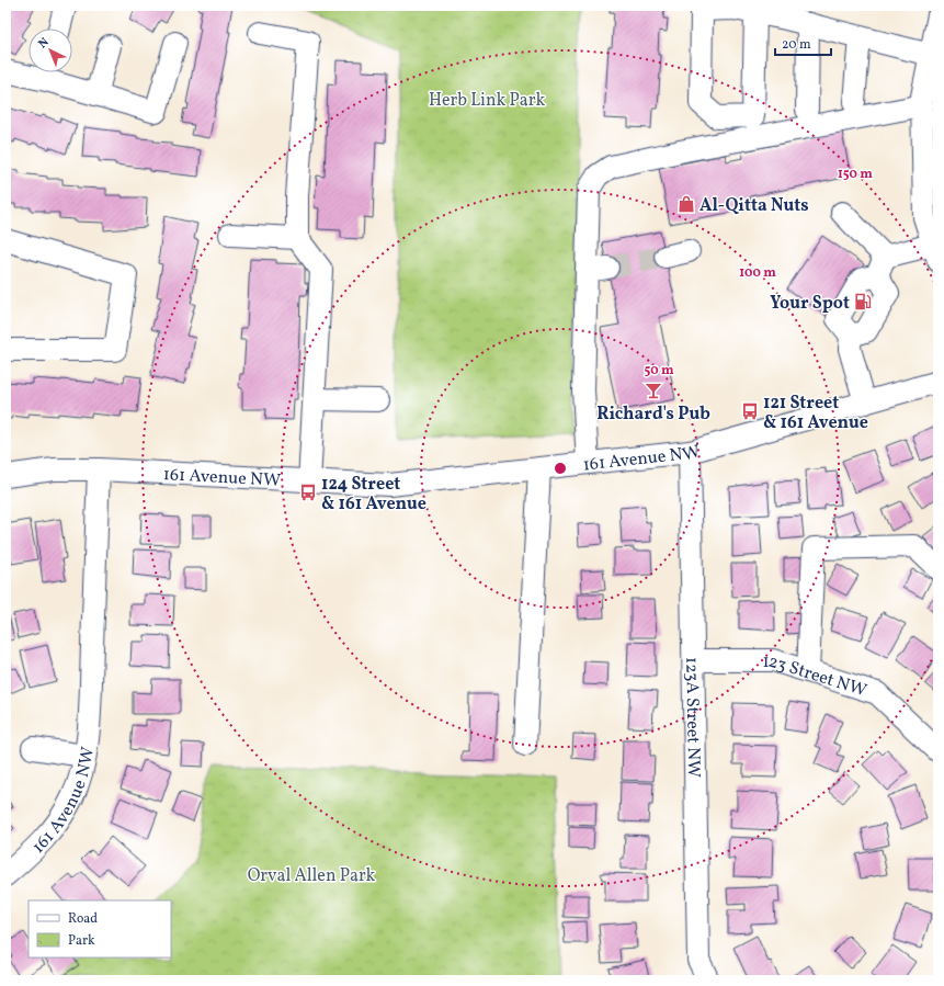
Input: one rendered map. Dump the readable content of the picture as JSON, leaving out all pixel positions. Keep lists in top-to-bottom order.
{
  "streets": {
    "street": ["161 Avenue NW", "123 Street NW", "123A Street NW"]
  },
  "crossings": [
    ["161 Avenue NW", "123A Street NW"],
    ["123 Street NW", "123A Street NW"]
  ],
  "parks": ["Herb Link Park", "Orval Allen Park"],
  "places": {
    "shop": ["Al-Qitta Nuts"],
    "fuel station": ["Your Spot"],
    "bar": ["Richard's Pub"],
    "bus stop": ["121 Street & 161 Avenue", "124 Street & 161 Avenue"]
  },
  "legend": ["Road", "Park"],
  "scale_bar": "20 m",
  "north": "top left",
  "rings": ["150 m", "100 m", "50 m"]
}
